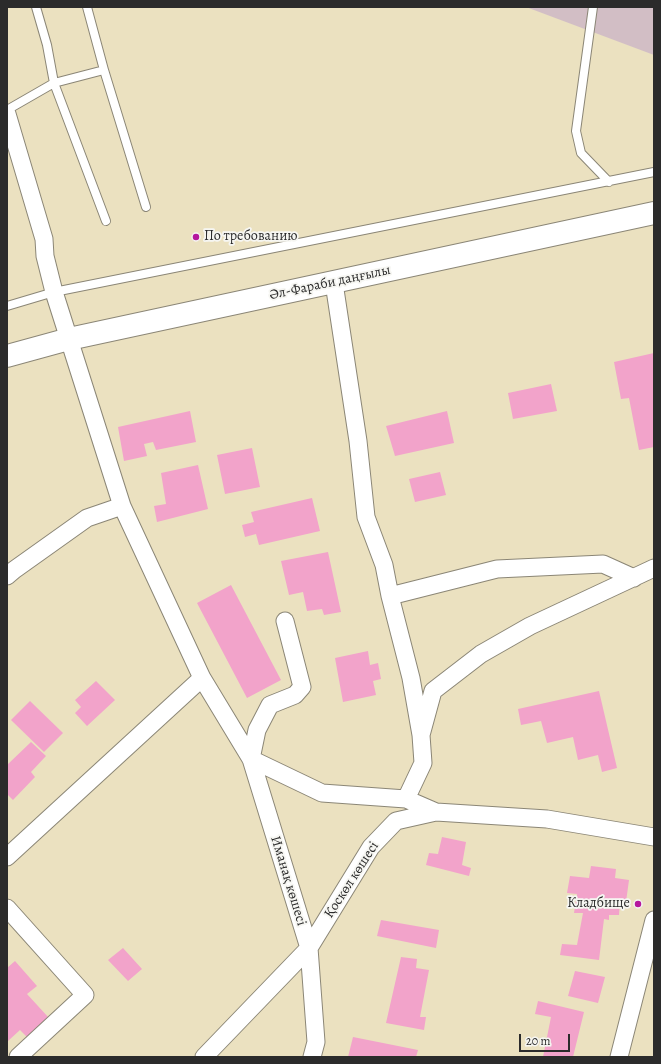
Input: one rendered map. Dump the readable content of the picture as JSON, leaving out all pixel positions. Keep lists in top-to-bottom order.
{
  "streets": {
    "main road": ["Әл-Фараби даңғылы"],
    "street": ["Қоскөл көшесі", "Иманақ көшесі"]
  },
  "crossings": [
    ["Әл-Фараби даңғылы", "Иманақ көшесі"],
    ["Қоскөл көшесі", "Иманақ көшесі"]
  ],
  "places": ["По требованию", "Кладбище"],
  "scale_bar": "20 m"
}
